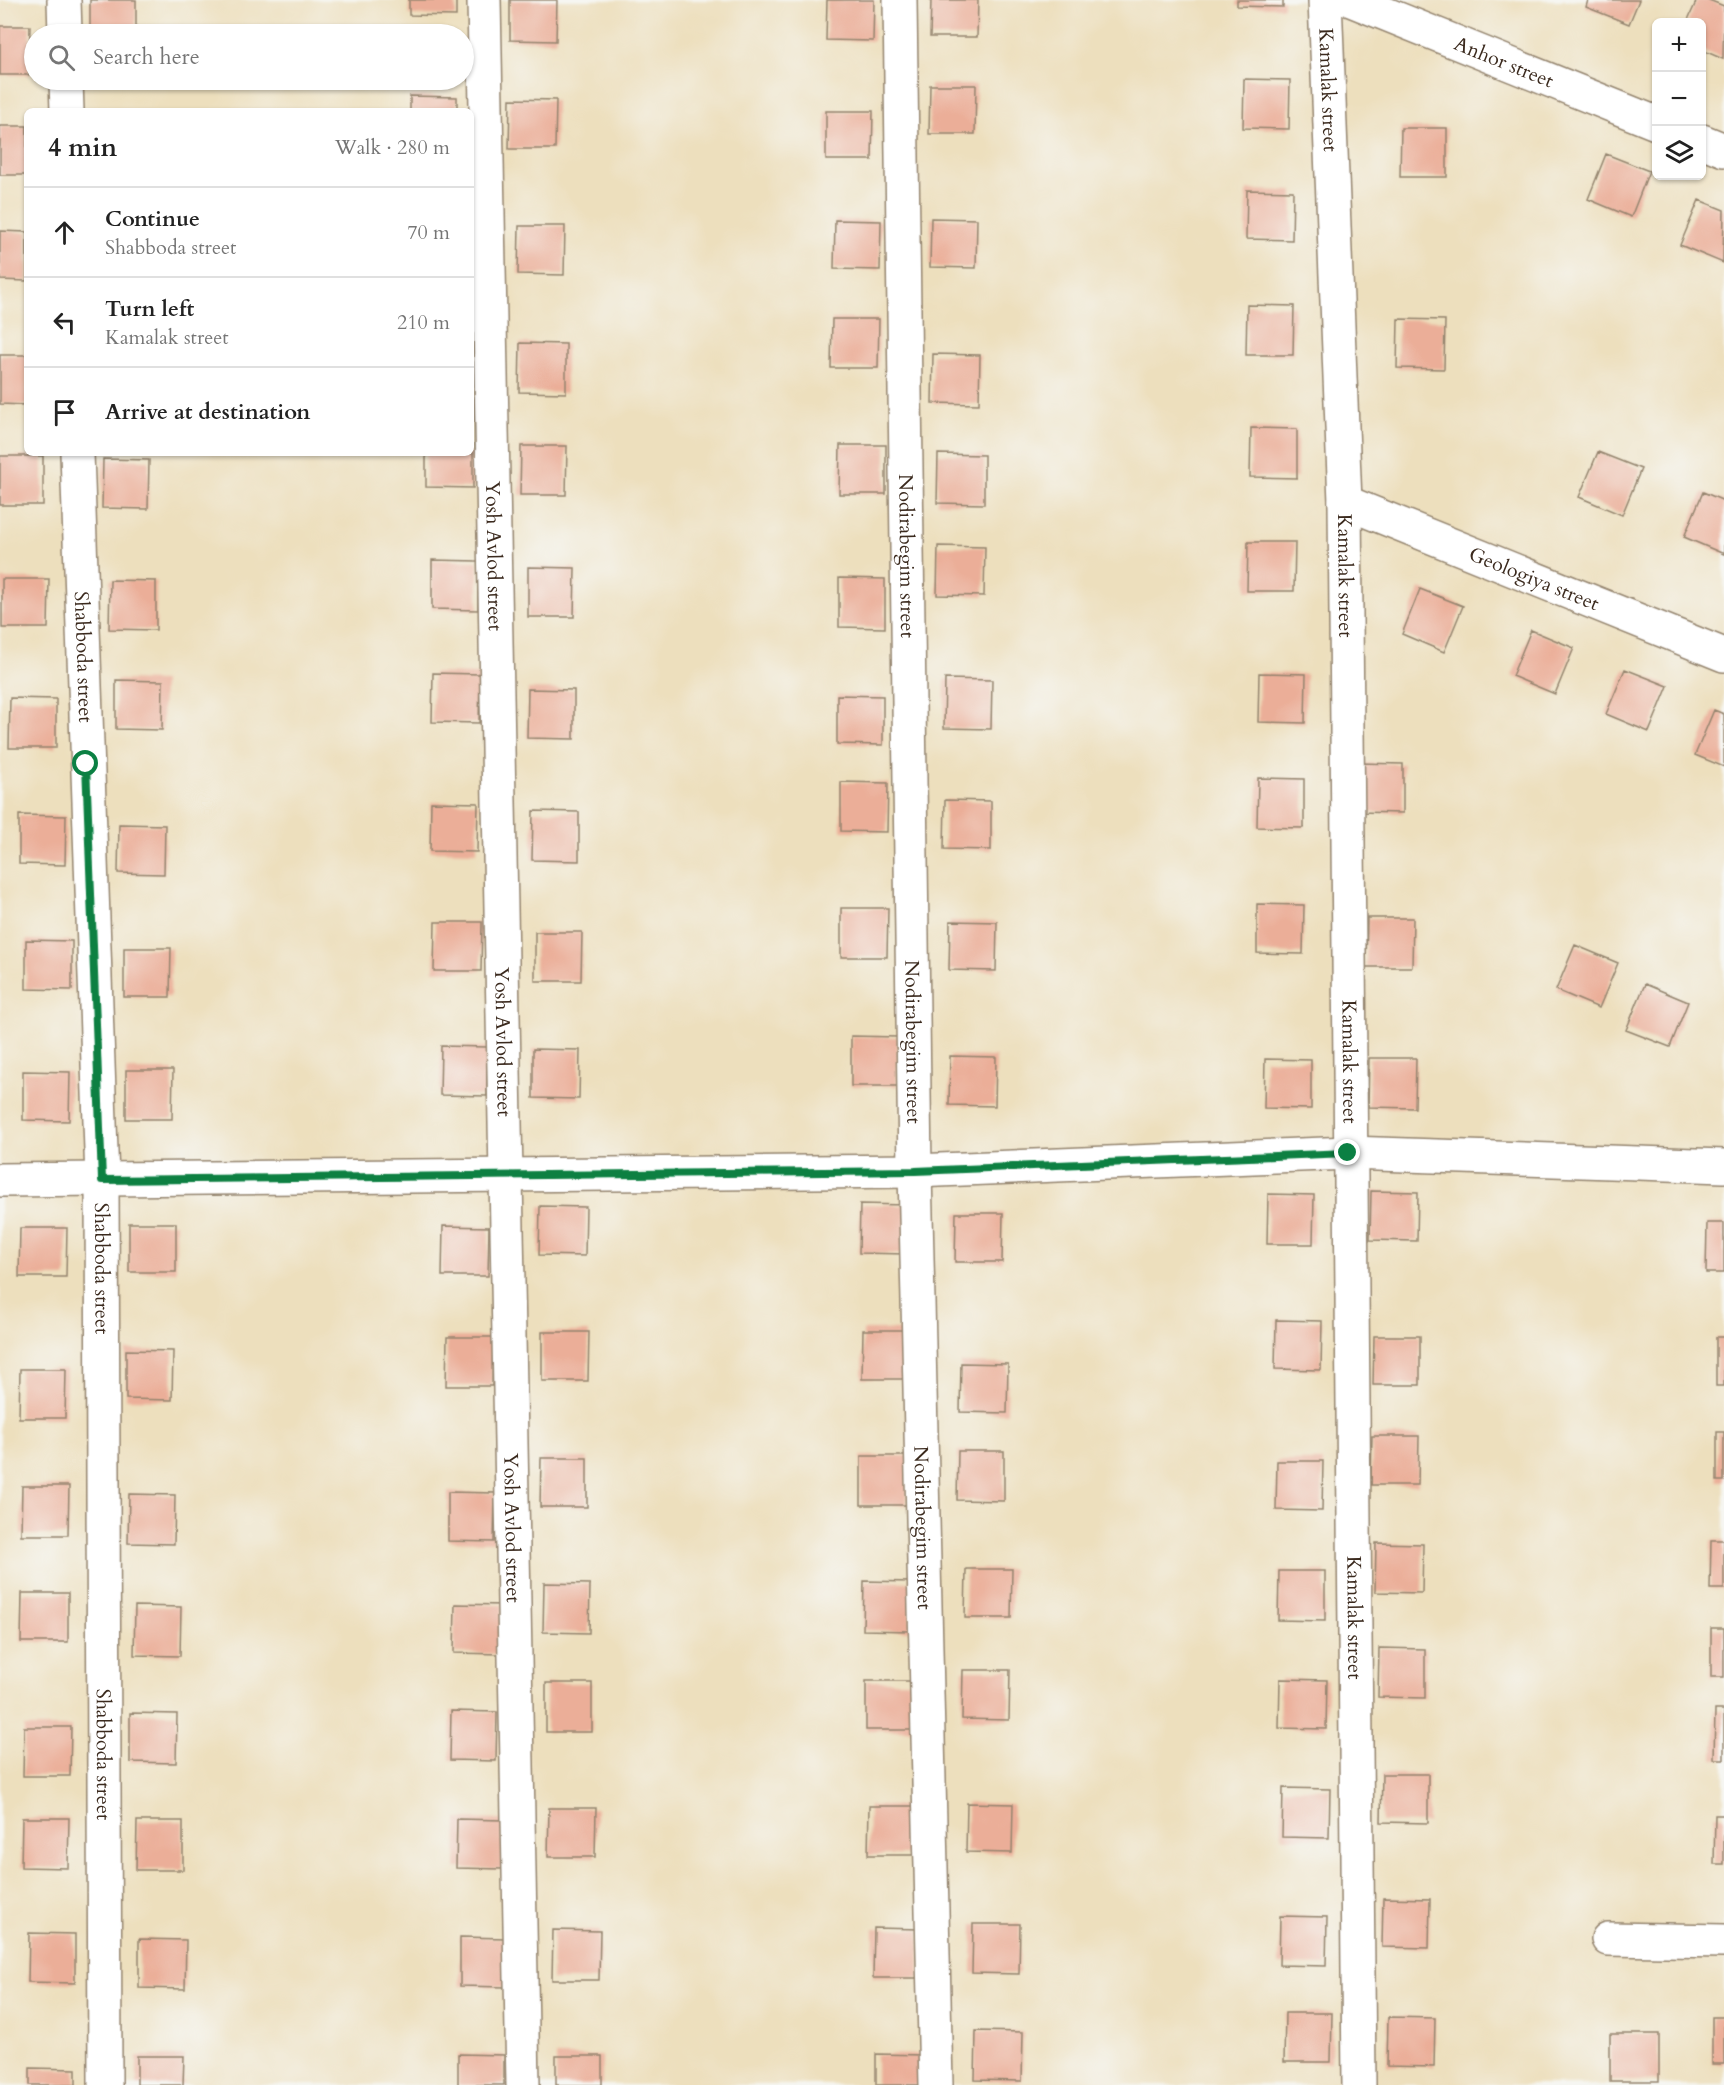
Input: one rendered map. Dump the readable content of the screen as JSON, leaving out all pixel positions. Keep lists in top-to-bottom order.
{
  "streets": {
    "street": [
      "Anhor street",
      "Kamalak street",
      "Yosh Avlod street",
      "Nodirabegim street",
      "Geologiya street",
      "Shabboda street"
    ]
  },
  "crossings": [
    ["Kamalak street", "Yosh Avlod street"],
    ["Kamalak street", "Nodirabegim street"],
    ["Kamalak street", "Geologiya street"],
    ["Kamalak street", "Shabboda street"]
  ],
  "page": {
    "map_buttons": ["+", "−"],
    "search": "Search here",
    "heading": ["4 min", "Walk · 280 m"],
    "list": [
      ["Continue", "Shabboda street", "70 m"],
      ["Turn left", "Kamalak street", "210 m"],
      "Arrive at destination"
    ]
  }
}
